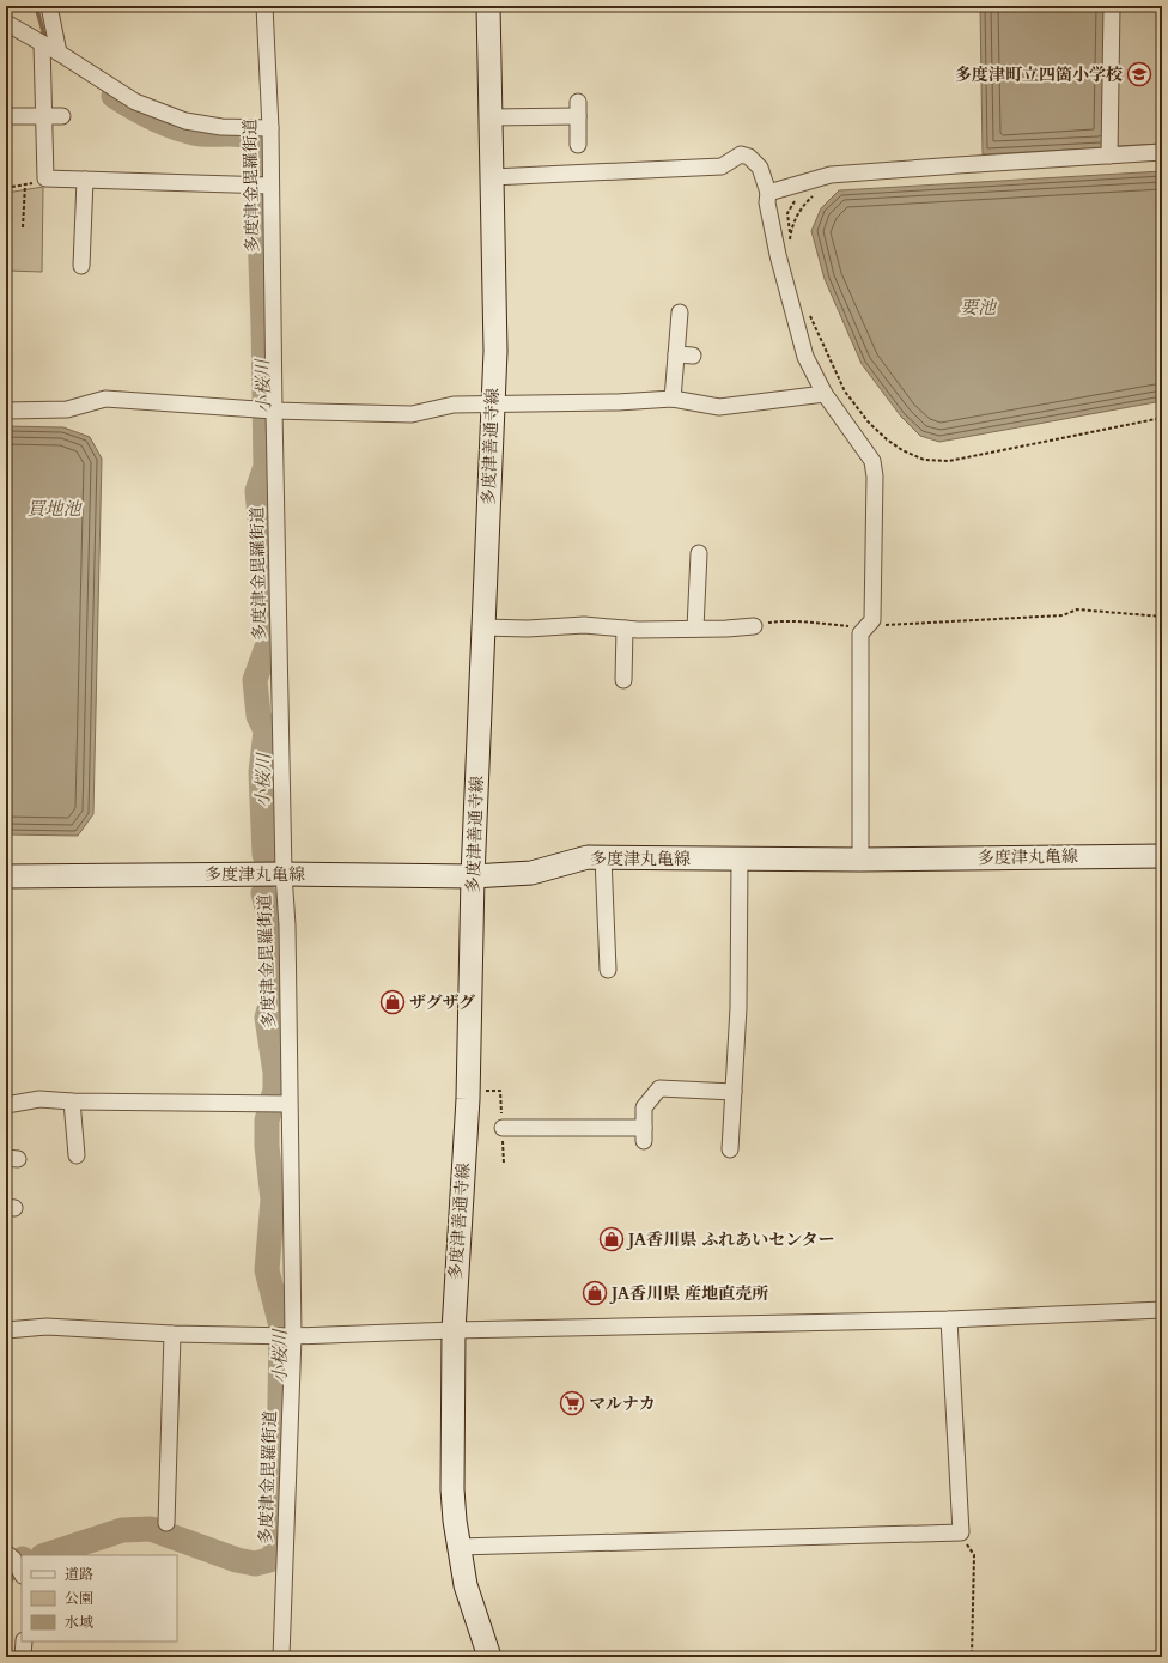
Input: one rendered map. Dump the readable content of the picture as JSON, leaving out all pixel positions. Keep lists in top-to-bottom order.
{
  "streets": {
    "main road": ["多度津善通寺線", "多度津丸亀線"],
    "street": ["多度津金毘羅街道"]
  },
  "crossings": [
    ["多度津金毘羅街道", "多度津丸亀線"],
    ["多度津善通寺線", "多度津丸亀線"]
  ],
  "water": ["要池", "小桜川", "買地池"],
  "places": {
    "school or university": ["多度津町立四箇小学校"],
    "shop": ["ザグザグ", "JA香川県 ふれあいセンター", "JA香川県 産地直売所"],
    "supermarket": ["マルナカ"]
  },
  "legend": ["道路", "公園", "水域"]
}
